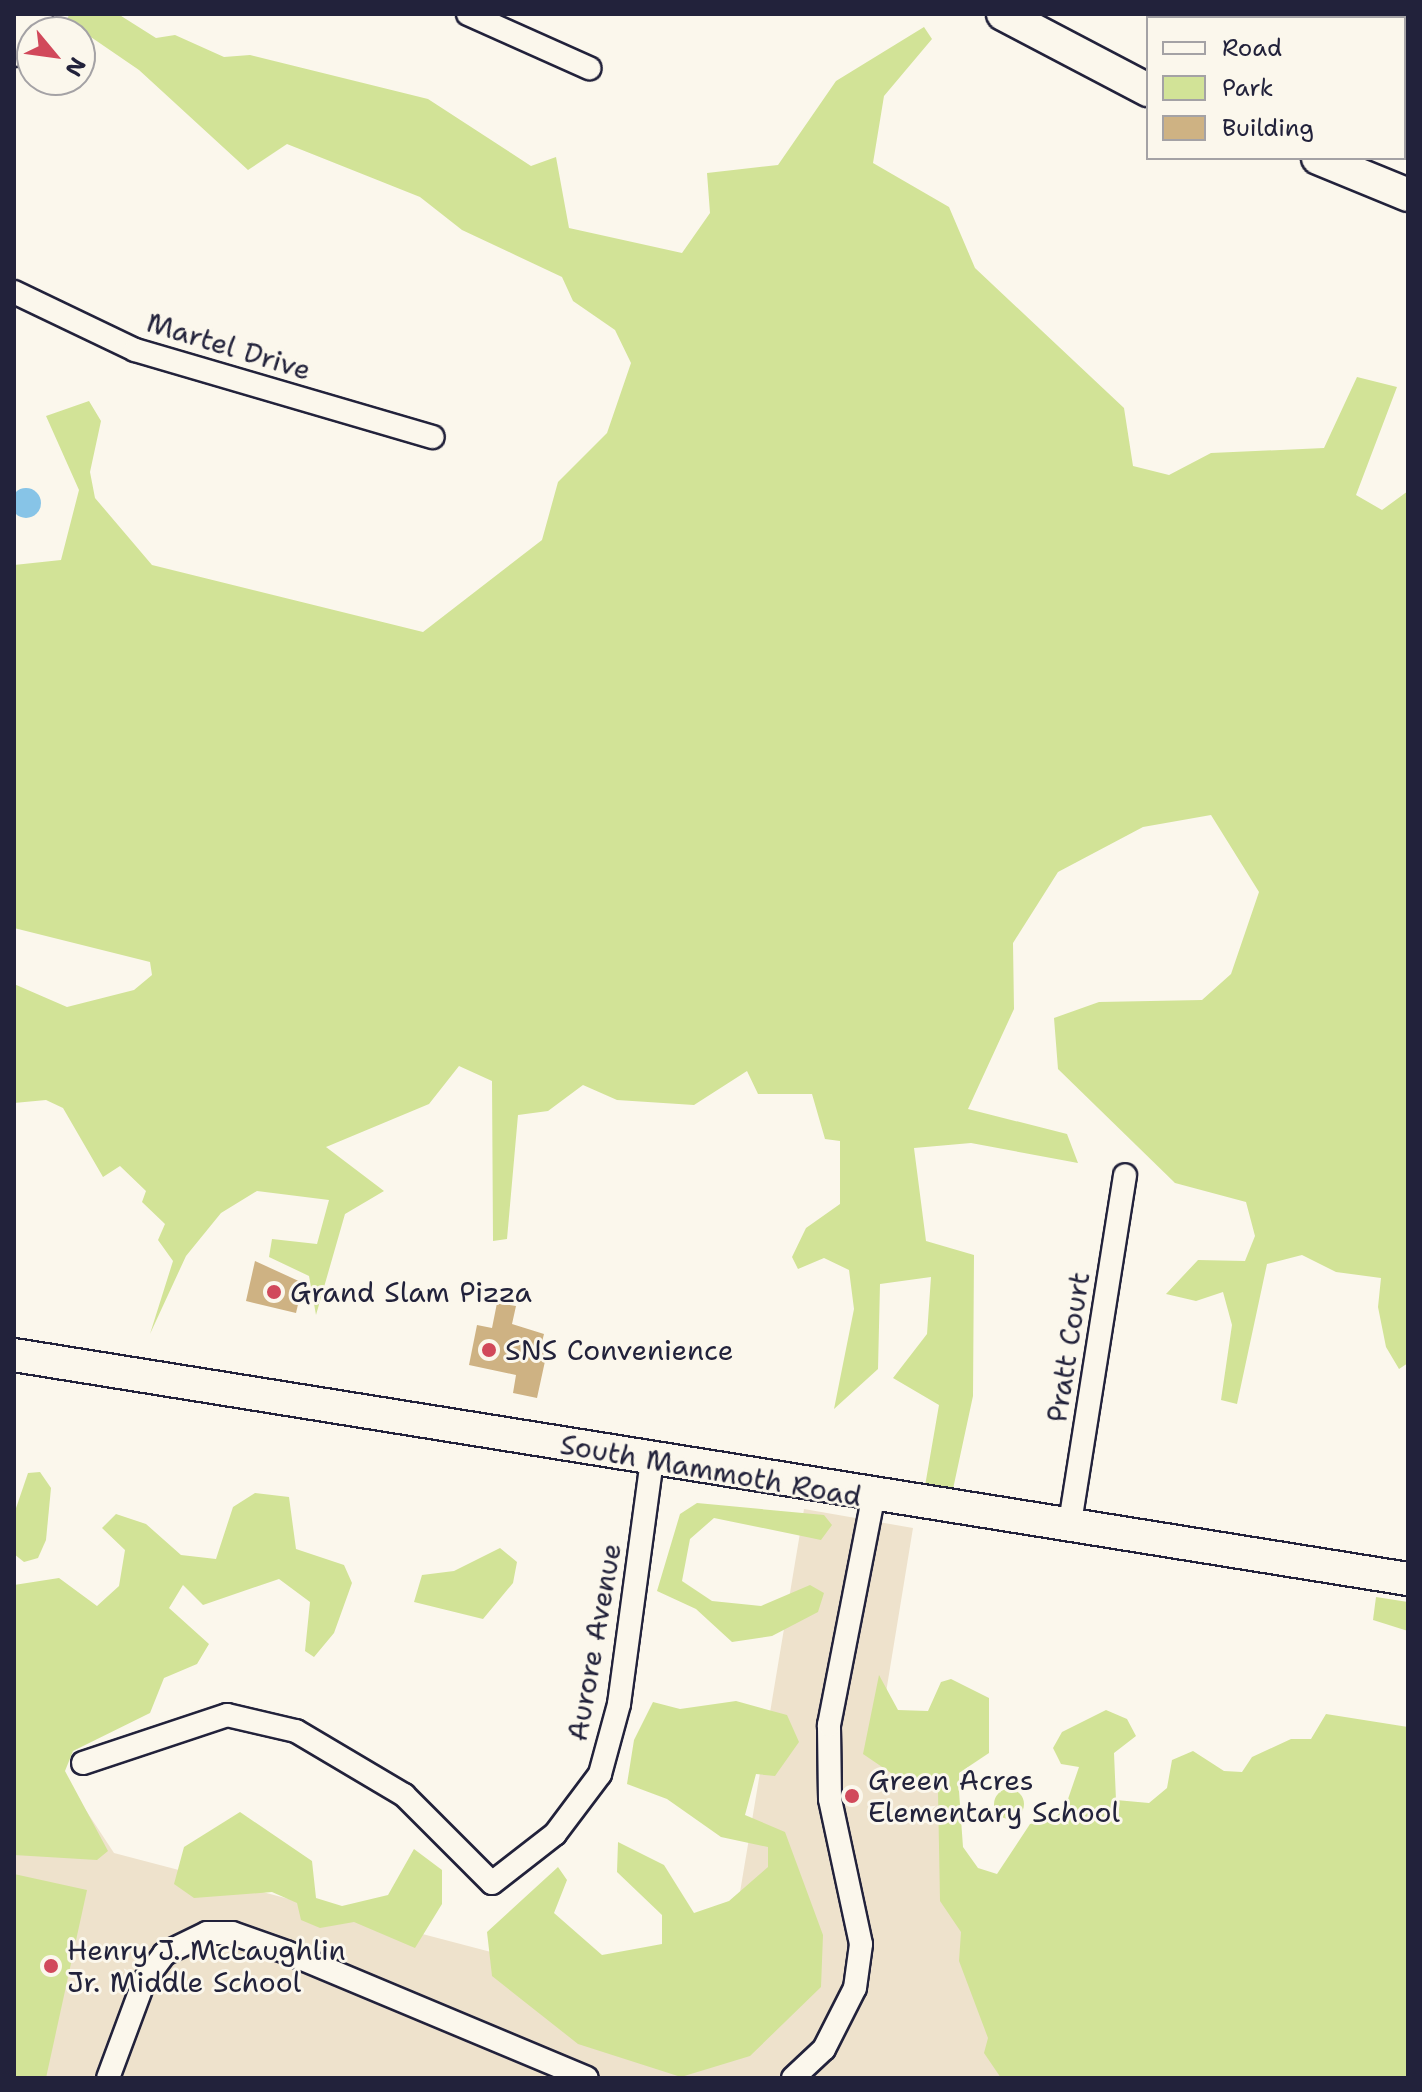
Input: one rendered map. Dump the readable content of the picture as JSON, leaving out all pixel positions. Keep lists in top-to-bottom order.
{
  "streets": {
    "main road": ["South Mammoth Road"],
    "street": ["Martel Drive", "Pratt Court", "Aurore Avenue"]
  },
  "crossings": [
    ["Pratt Court", "South Mammoth Road"],
    ["South Mammoth Road", "Aurore Avenue"]
  ],
  "places": [
    "Grand Slam Pizza",
    "SNS Convenience",
    "Green Acres Elementary School",
    "Henry J. McLaughlin Jr. Middle School"
  ],
  "legend": ["Road", "Park", "Building"],
  "north": "bottom right"
}
